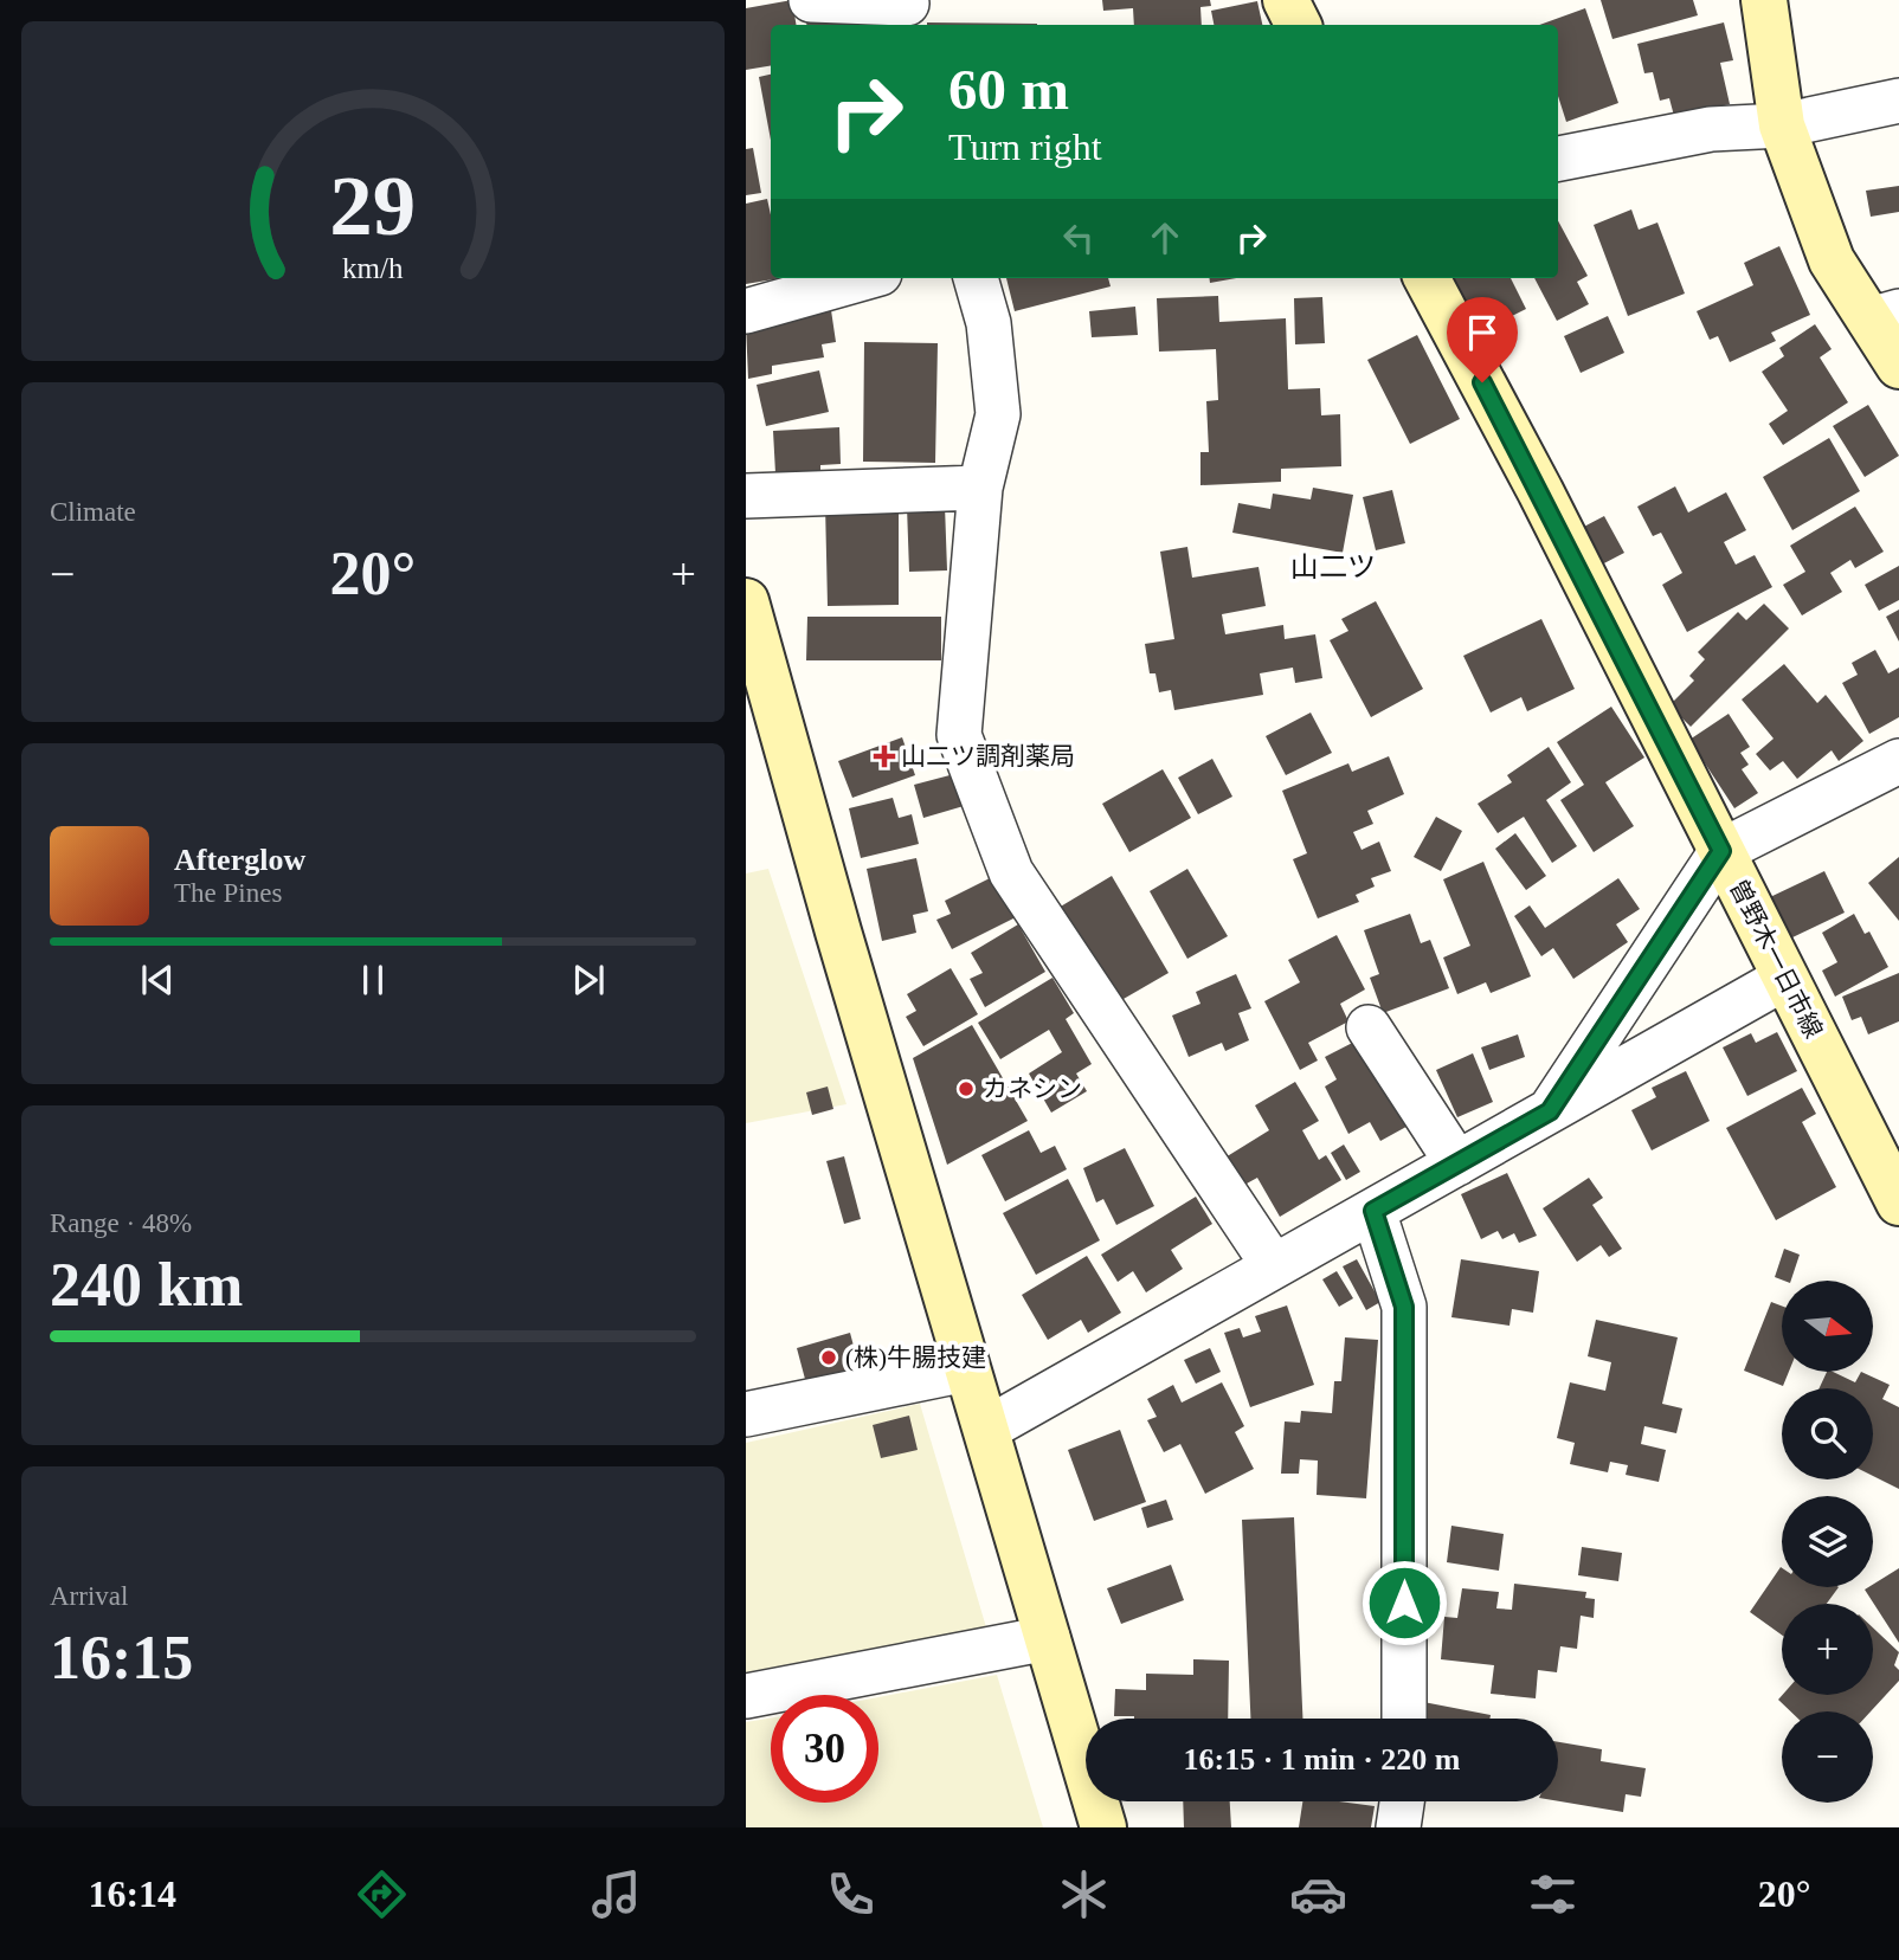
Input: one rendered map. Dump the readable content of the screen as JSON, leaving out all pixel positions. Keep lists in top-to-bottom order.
{
  "streets": {
    "street": ["曽野木一日市線"]
  },
  "districts": ["山二ツ"],
  "places": {
    "health": ["山二ツ調剤薬局"],
    "other": ["カネシン", "(株)牛腸技建"]
  },
  "north": "right",
  "page": {
    "turn": ["60 m", "Turn right"],
    "tile": [
      "Climate",
      ["Range · 48%", "240 km"],
      ["Arrival", "16:15"]
    ],
    "heat": ["−", "20°", "+"],
    "song": ["Afterglow", "The Pines"],
    "map_buttons": ["+", "−"],
    "limit": "30",
    "trip": "16:15 · 1 min · 220 m",
    "tabs": ["16:14", "20°"],
    "gauge": ["29", "km/h"]
  }
}
